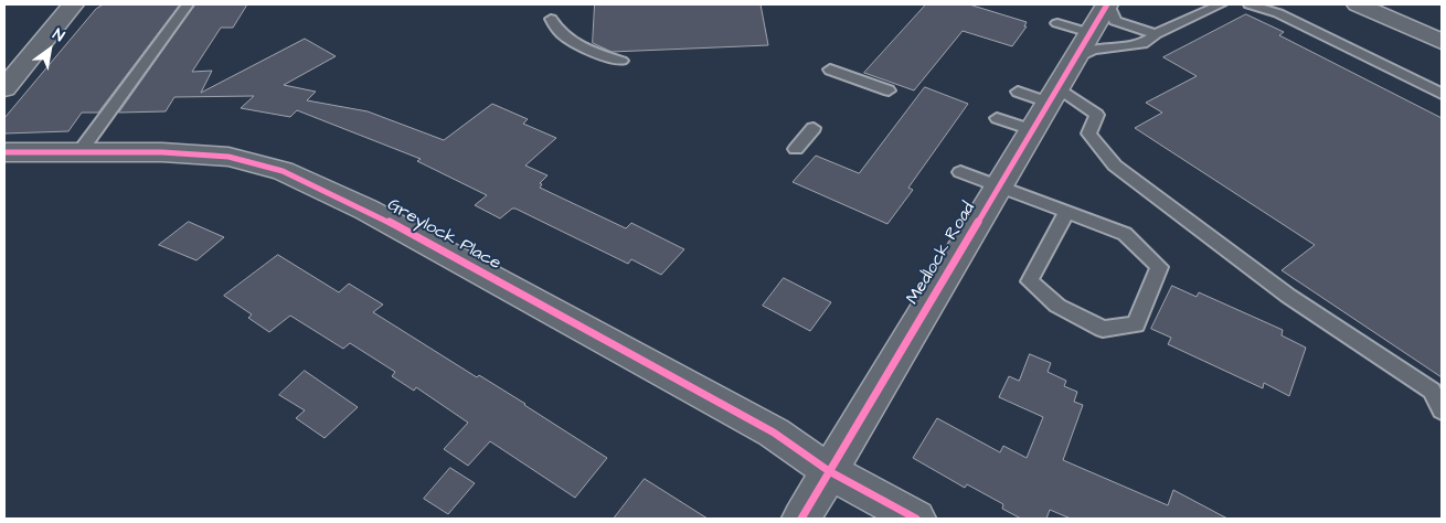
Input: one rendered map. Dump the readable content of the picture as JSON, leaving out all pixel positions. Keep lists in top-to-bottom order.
{
  "streets": {
    "street": ["Greylock Place", "Medlock Road"]
  },
  "crossings": [
    ["Greylock Place", "Medlock Road"]
  ],
  "north": "top right"
}
